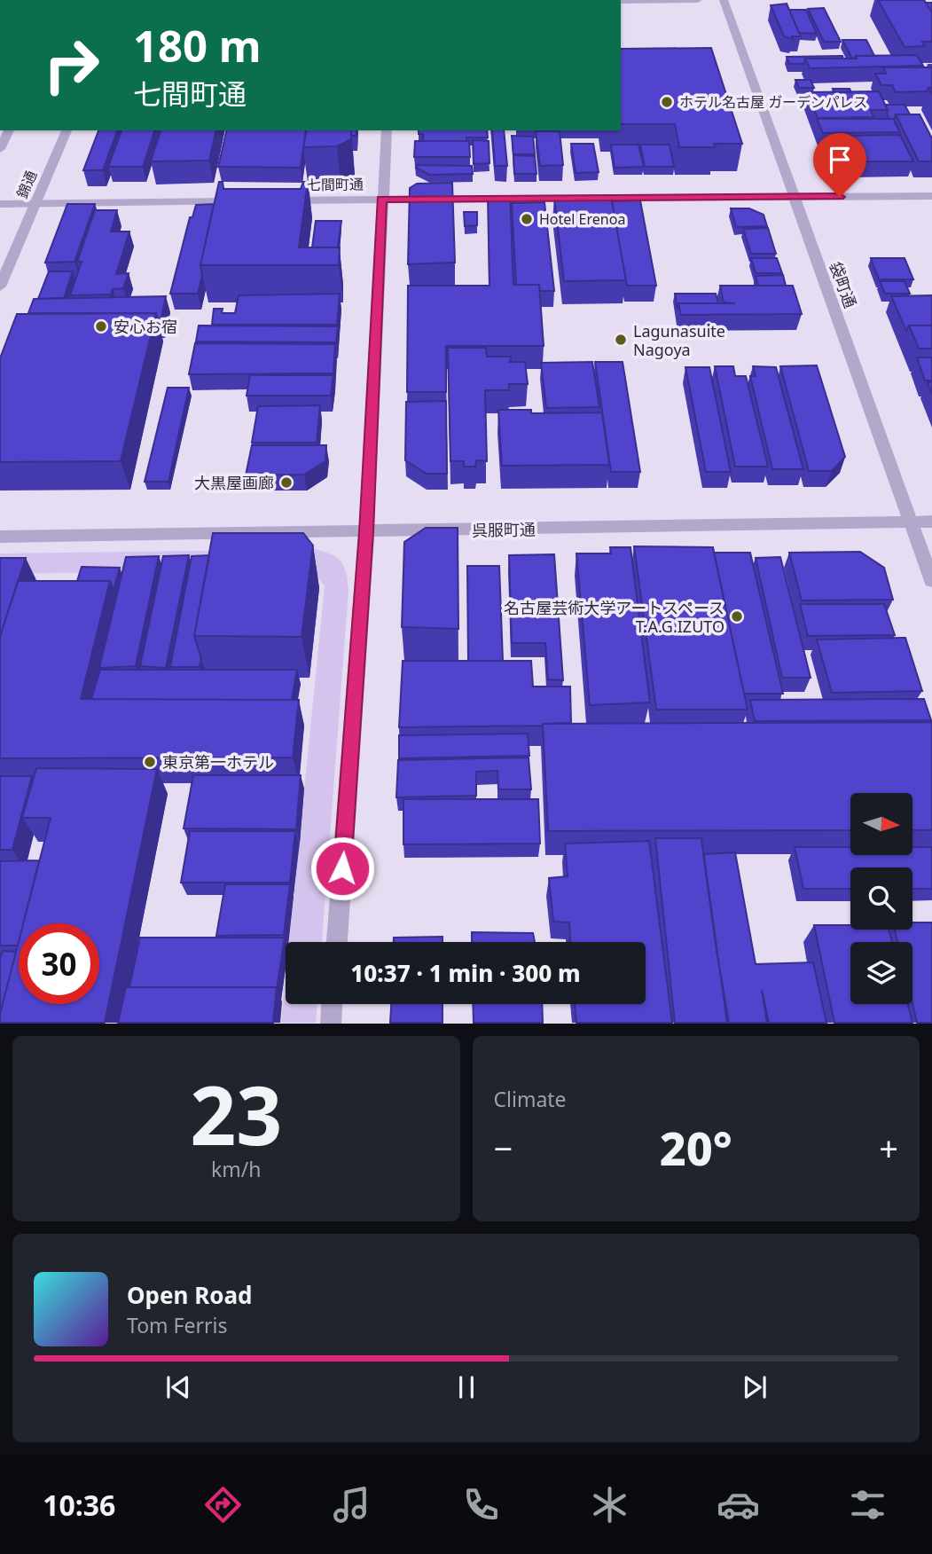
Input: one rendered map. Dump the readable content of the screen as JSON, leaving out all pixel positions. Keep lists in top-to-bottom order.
{
  "streets": {
    "street": [
      "錦通",
      "七間町通",
      "袋町通",
      "呉服町通"
    ]
  },
  "crossings": [
    ["七間町通", "袋町通"],
    ["袋町通", "呉服町通"]
  ],
  "places": [
    "ホテル名古屋 ガーデンパレス",
    "Hotel Erenoa",
    "安心お宿",
    "Lagunasuite Nagoya",
    "大黒屋画廊",
    "名古屋芸術大学アートスペース T.A.G.IZUTO",
    "東京第一ホテル"
  ],
  "north": "right",
  "page": {
    "turn": ["180 m", "七間町通"],
    "limit": "30",
    "trip": "10:37 · 1 min · 300 m",
    "tile": [
      ["23", "km/h"],
      "Climate"
    ],
    "heat": ["−", "20°", "+"],
    "song": ["Open Road", "Tom Ferris"],
    "tabs": "10:36"
  }
}
